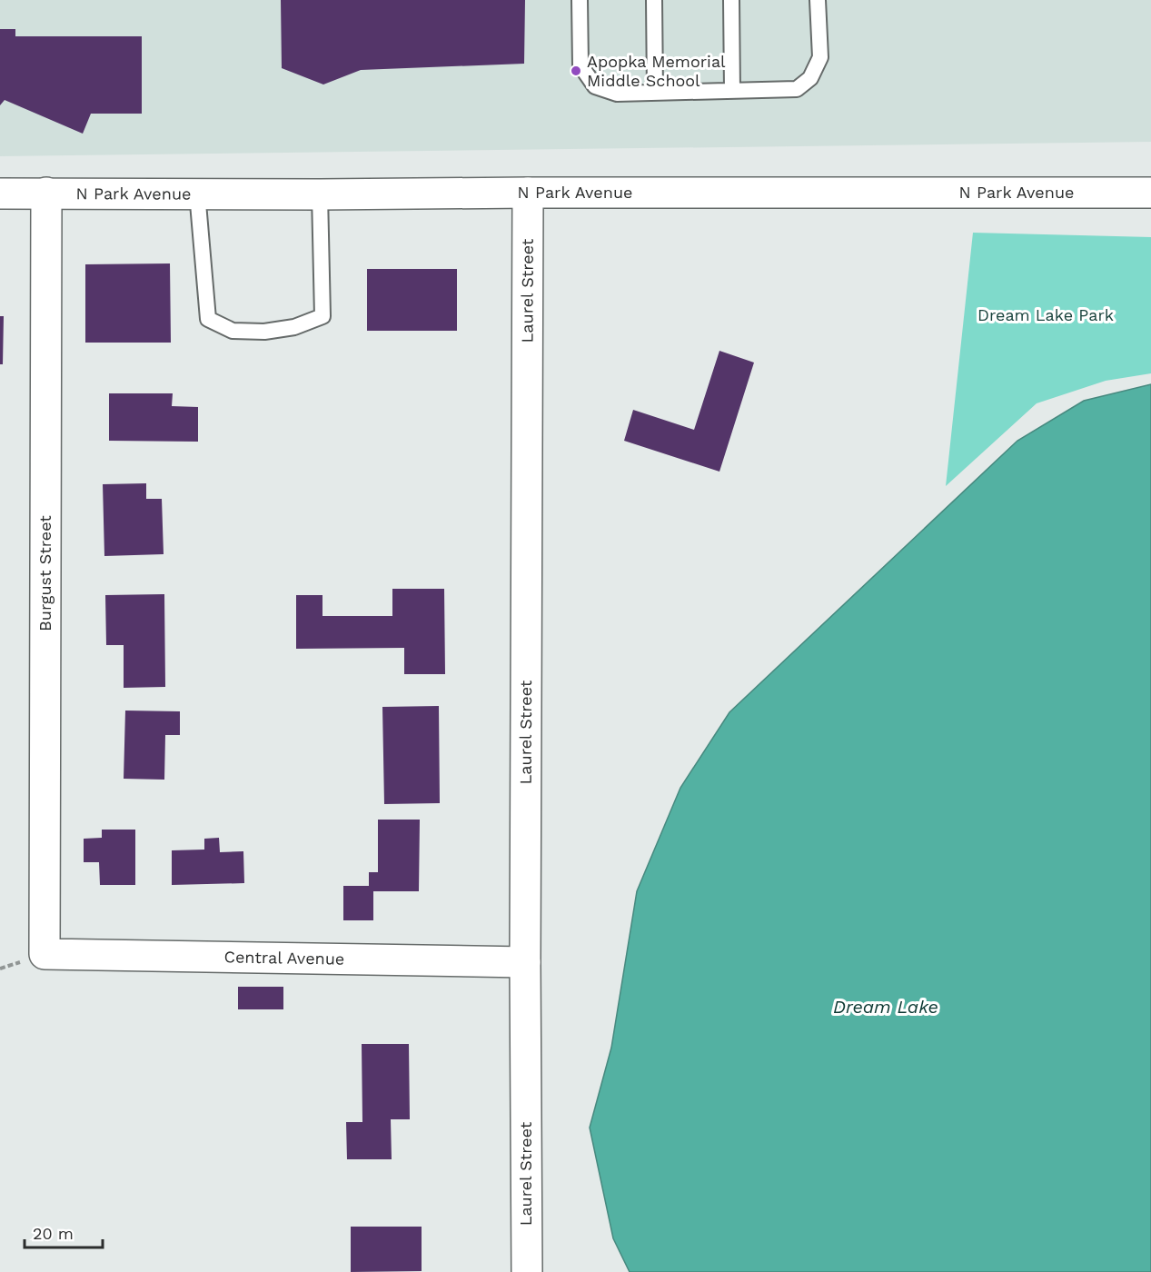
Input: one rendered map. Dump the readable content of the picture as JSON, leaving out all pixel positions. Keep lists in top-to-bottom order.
{
  "streets": {
    "street": [
      "N Park Avenue",
      "Laurel Street",
      "Burgust Street",
      "Central Avenue"
    ]
  },
  "crossings": [
    ["N Park Avenue", "Laurel Street"],
    ["N Park Avenue", "Burgust Street"],
    ["Laurel Street", "Central Avenue"],
    ["Burgust Street", "Central Avenue"]
  ],
  "water": ["Dream Lake"],
  "parks": ["Dream Lake Park"],
  "places": ["Apopka Memorial Middle School"],
  "scale_bar": "20 m"
}
